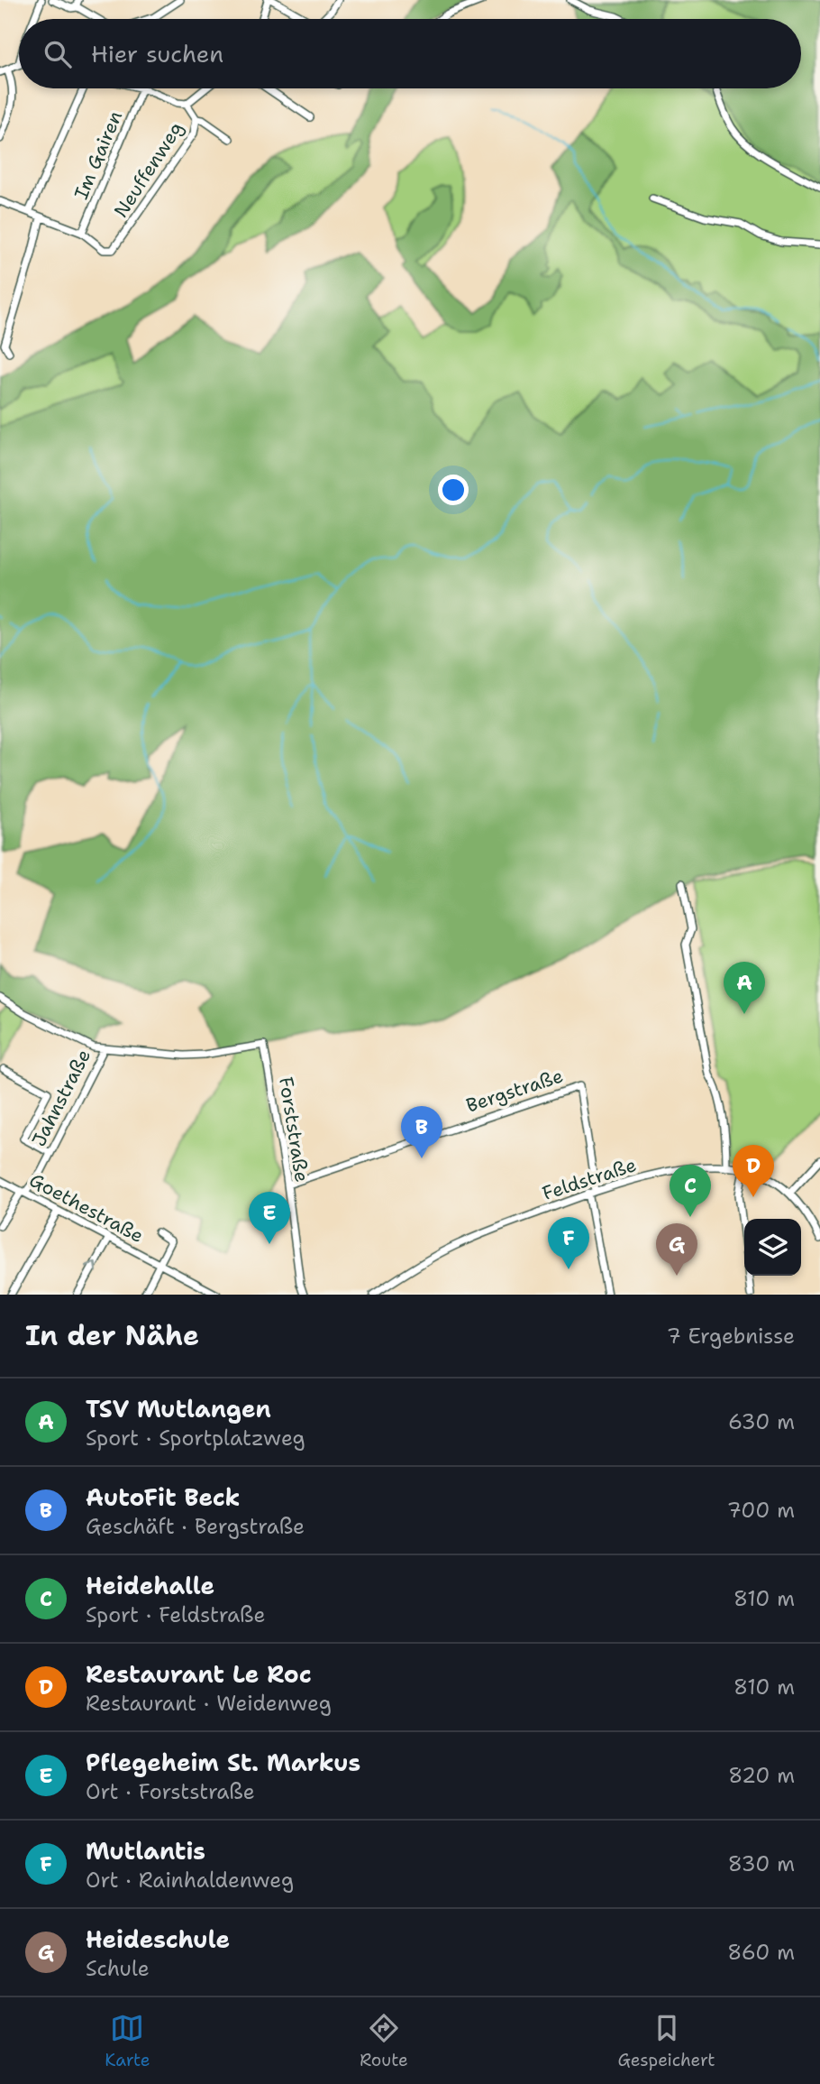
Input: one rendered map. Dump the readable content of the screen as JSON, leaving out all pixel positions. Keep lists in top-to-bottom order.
{
  "streets": {
    "street": [
      "Im Gairen",
      "Neuffenweg",
      "Bergstraße",
      "Jahnstraße",
      "Forststraße",
      "Feldstraße",
      "Goethestraße"
    ]
  },
  "crossings": [
    ["Im Gairen", "Neuffenweg"],
    ["Bergstraße", "Forststraße"],
    ["Bergstraße", "Feldstraße"],
    ["Jahnstraße", "Forststraße"],
    ["Jahnstraße", "Goethestraße"]
  ],
  "page": {
    "search": "Hier suchen",
    "pins": [
      "A",
      "B",
      "D",
      "C",
      "E",
      "F",
      "G"
    ],
    "heading": ["In der Nähe", "7 Ergebnisse"],
    "list": [
      {
        "mark": "A",
        "name": "TSV Mutlangen",
        "note": "Sport · Sportplatzweg",
        "value": "630 m"
      },
      {
        "mark": "B",
        "name": "AutoFit Beck",
        "note": "Geschäft · Bergstraße",
        "value": "700 m"
      },
      {
        "mark": "C",
        "name": "Heidehalle",
        "note": "Sport · Feldstraße",
        "value": "810 m"
      },
      {
        "mark": "D",
        "name": "Restaurant Le Roc",
        "note": "Restaurant · Weidenweg",
        "value": "810 m"
      },
      {
        "mark": "E",
        "name": "Pflegeheim St. Markus",
        "note": "Ort · Forststraße",
        "value": "820 m"
      },
      {
        "mark": "F",
        "name": "Mutlantis",
        "note": "Ort · Rainhaldenweg",
        "value": "830 m"
      },
      {
        "mark": "G",
        "name": "Heideschule",
        "note": "Schule",
        "value": "860 m"
      }
    ],
    "nav": ["Karte", "Route", "Gespeichert"]
  }
}
